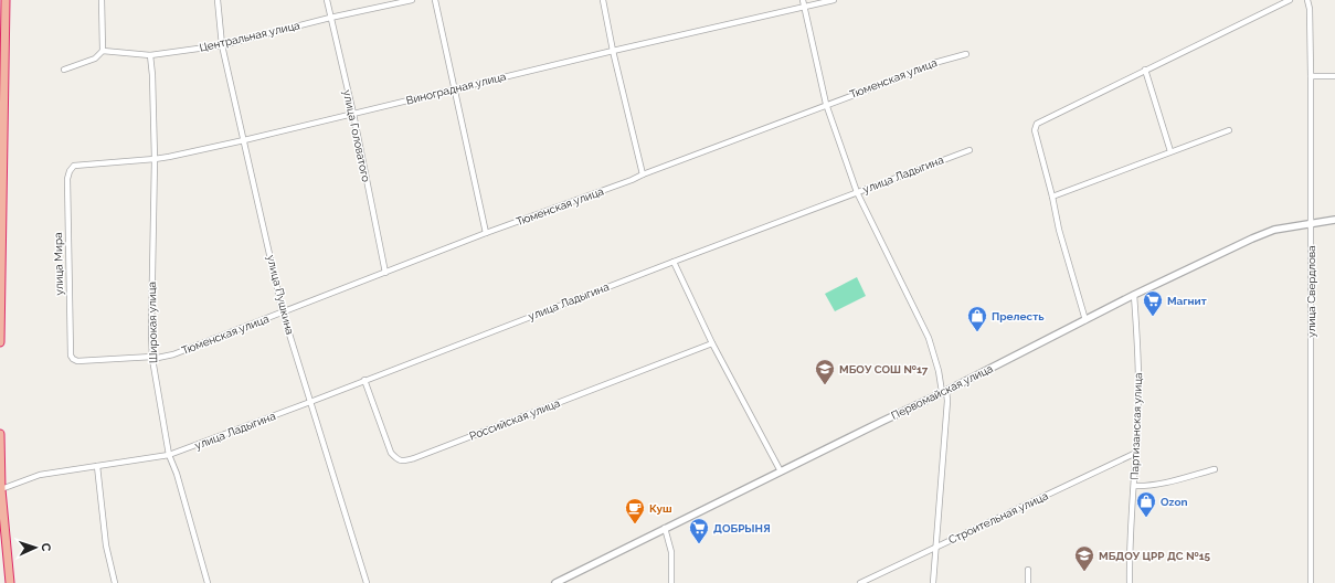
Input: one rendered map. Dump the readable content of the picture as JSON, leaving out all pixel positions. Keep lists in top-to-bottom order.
{
  "streets": {
    "street": [
      "Центральная улица",
      "Тюменская улица",
      "Виноградная улица",
      "улица Головатого",
      "улица Ладыгина",
      "улица Мира",
      "улица Свердлова",
      "улица Пушкина",
      "Широкая улица",
      "Первомайская улица",
      "Российская улица",
      "Партизанская улица",
      "Строительная улица"
    ]
  },
  "crossings": [
    ["Центральная улица", "улица Головатого"],
    ["Центральная улица", "улица Пушкина"],
    ["Центральная улица", "Широкая улица"],
    ["Тюменская улица", "улица Головатого"],
    ["Тюменская улица", "улица Мира"],
    ["Тюменская улица", "улица Пушкина"],
    ["Тюменская улица", "Широкая улица"],
    ["Виноградная улица", "улица Головатого"],
    ["Виноградная улица", "улица Мира"],
    ["Виноградная улица", "улица Пушкина"],
    ["Виноградная улица", "Широкая улица"],
    ["улица Ладыгина", "улица Пушкина"],
    ["улица Ладыгина", "Широкая улица"],
    ["улица Ладыгина", "Российская улица"],
    ["улица Свердлова", "Первомайская улица"],
    ["Первомайская улица", "Партизанская улица"],
    ["Партизанская улица", "Строительная улица"]
  ],
  "places": {
    "supermarket": ["Магнит", "ДОБРЫНЯ"],
    "shop": ["Прелесть", "Ozon"],
    "school or university": ["МБОУ СОШ №17", "МБДОУ ЦРР ДС №15"],
    "cafe": ["Куш"]
  },
  "north": "right"
}
